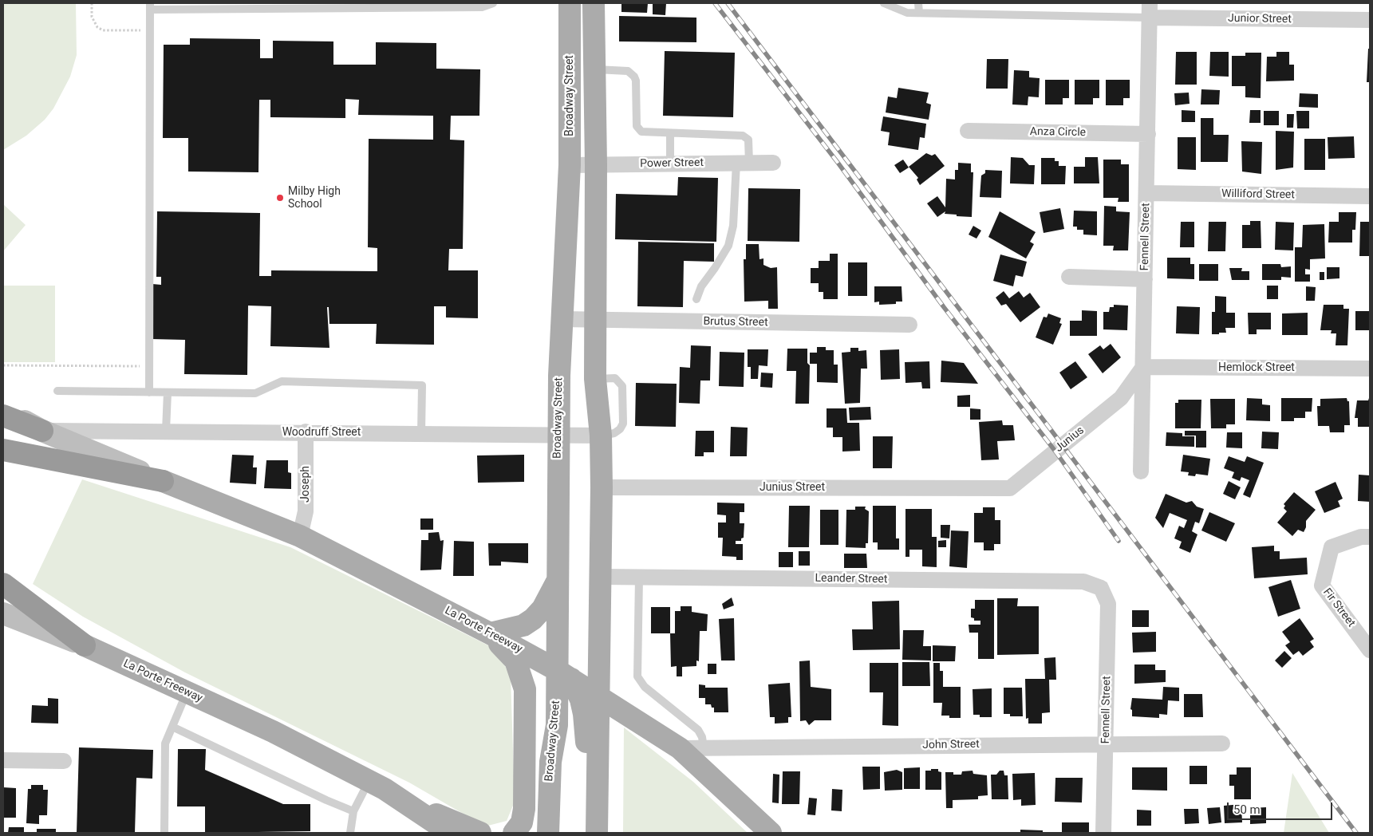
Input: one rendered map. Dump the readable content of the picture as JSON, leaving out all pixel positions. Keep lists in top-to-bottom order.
{
  "streets": {
    "main road": ["Broadway Street", "La Porte Freeway"],
    "street": [
      "Junior Street",
      "Anza Circle",
      "Power Street",
      "Williford Street",
      "Fennell Street",
      "Brutus Street",
      "Hemlock Street",
      "Woodruff Street",
      "Junius",
      "Joseph",
      "Junius Street",
      "Leander Street",
      "Fir Street",
      "John Street"
    ]
  },
  "crossings": [
    ["Junior Street", "Fennell Street"],
    ["Broadway Street", "Power Street"],
    ["Broadway Street", "Brutus Street"],
    ["Broadway Street", "Woodruff Street"],
    ["Broadway Street", "La Porte Freeway"],
    ["Anza Circle", "Fennell Street"],
    ["Williford Street", "Fennell Street"],
    ["Fennell Street", "Hemlock Street"],
    ["Fennell Street", "Junius"],
    ["Fennell Street", "Leander Street"],
    ["Fennell Street", "John Street"],
    ["Hemlock Street", "Junius"],
    ["Woodruff Street", "Joseph"],
    ["Junius", "Junius Street"],
    ["Joseph", "La Porte Freeway"],
    ["La Porte Freeway", "John Street"]
  ],
  "places": ["Milby High School"],
  "scale_bar": "50 m"
}
